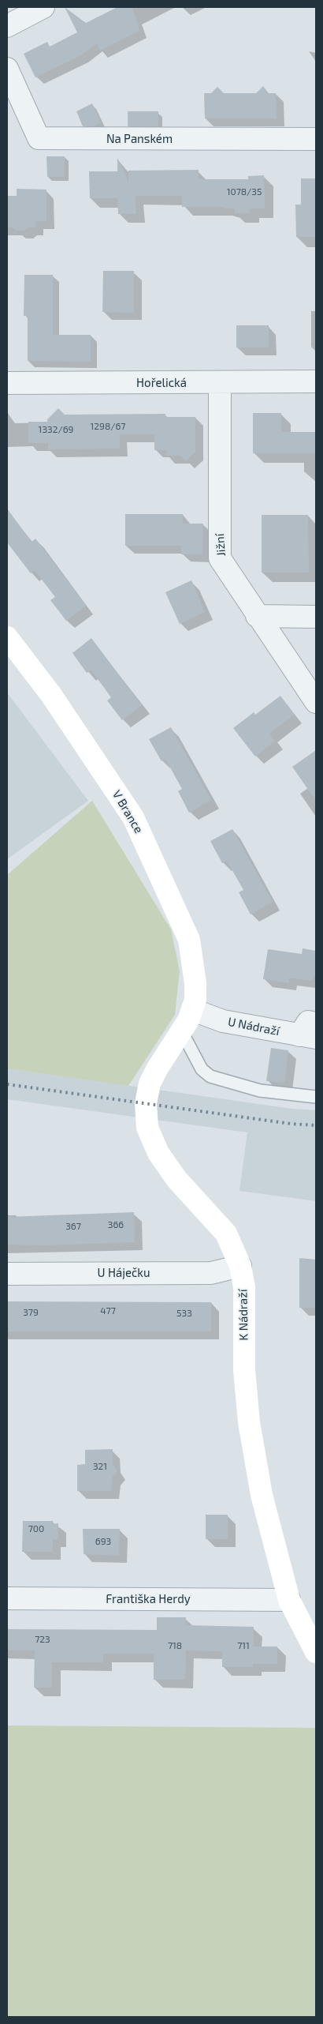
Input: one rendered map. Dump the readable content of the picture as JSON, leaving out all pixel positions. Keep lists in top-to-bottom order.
{
  "streets": {
    "main road": ["V Brance", "K Nádraží"],
    "street": [
      "Na Panském",
      "Hořelická",
      "Jižní",
      "U Nádraží",
      "U Háječku",
      "Františka Herdy"
    ]
  },
  "crossings": [
    ["Hořelická", "Jižní"],
    ["V Brance", "U Nádraží"],
    ["V Brance", "K Nádraží"],
    ["U Nádraží", "K Nádraží"],
    ["U Háječku", "K Nádraží"],
    ["K Nádraží", "Františka Herdy"]
  ],
  "house_numbers": [
    "1078/35",
    "1298/67",
    "1332/69",
    "366",
    "367",
    "477",
    "379",
    "533",
    "321",
    "700",
    "693",
    "723",
    "718",
    "711"
  ]
}
